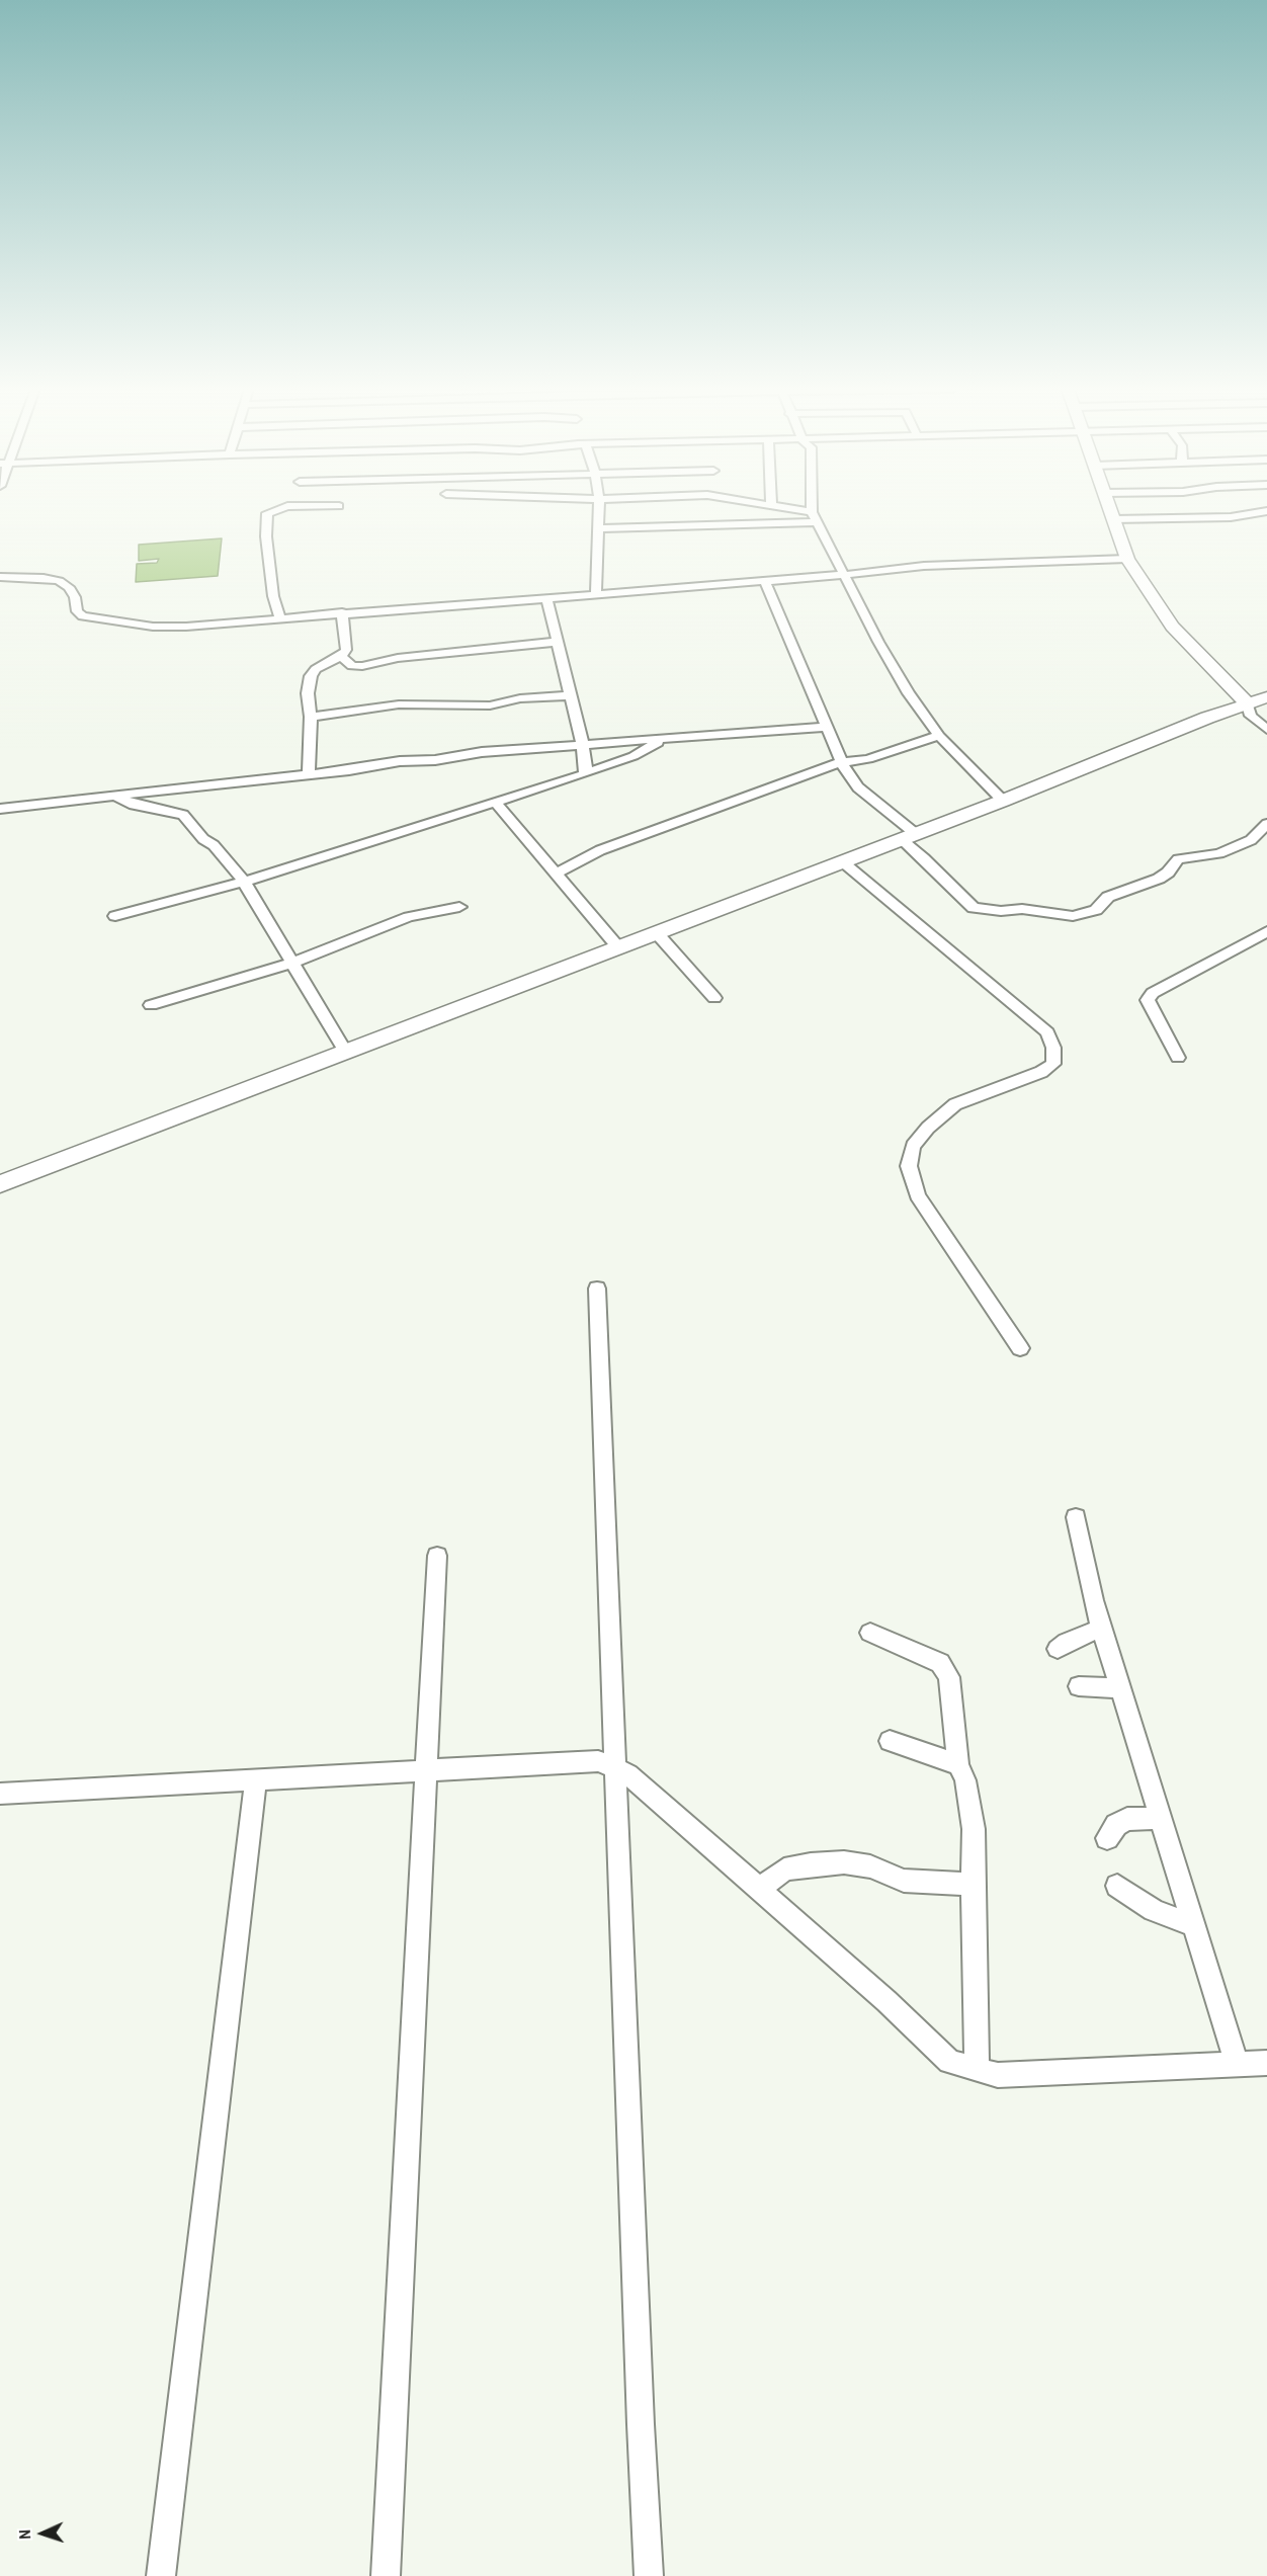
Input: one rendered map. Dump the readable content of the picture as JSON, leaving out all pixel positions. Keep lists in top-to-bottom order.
{
  "north": "left"
}
